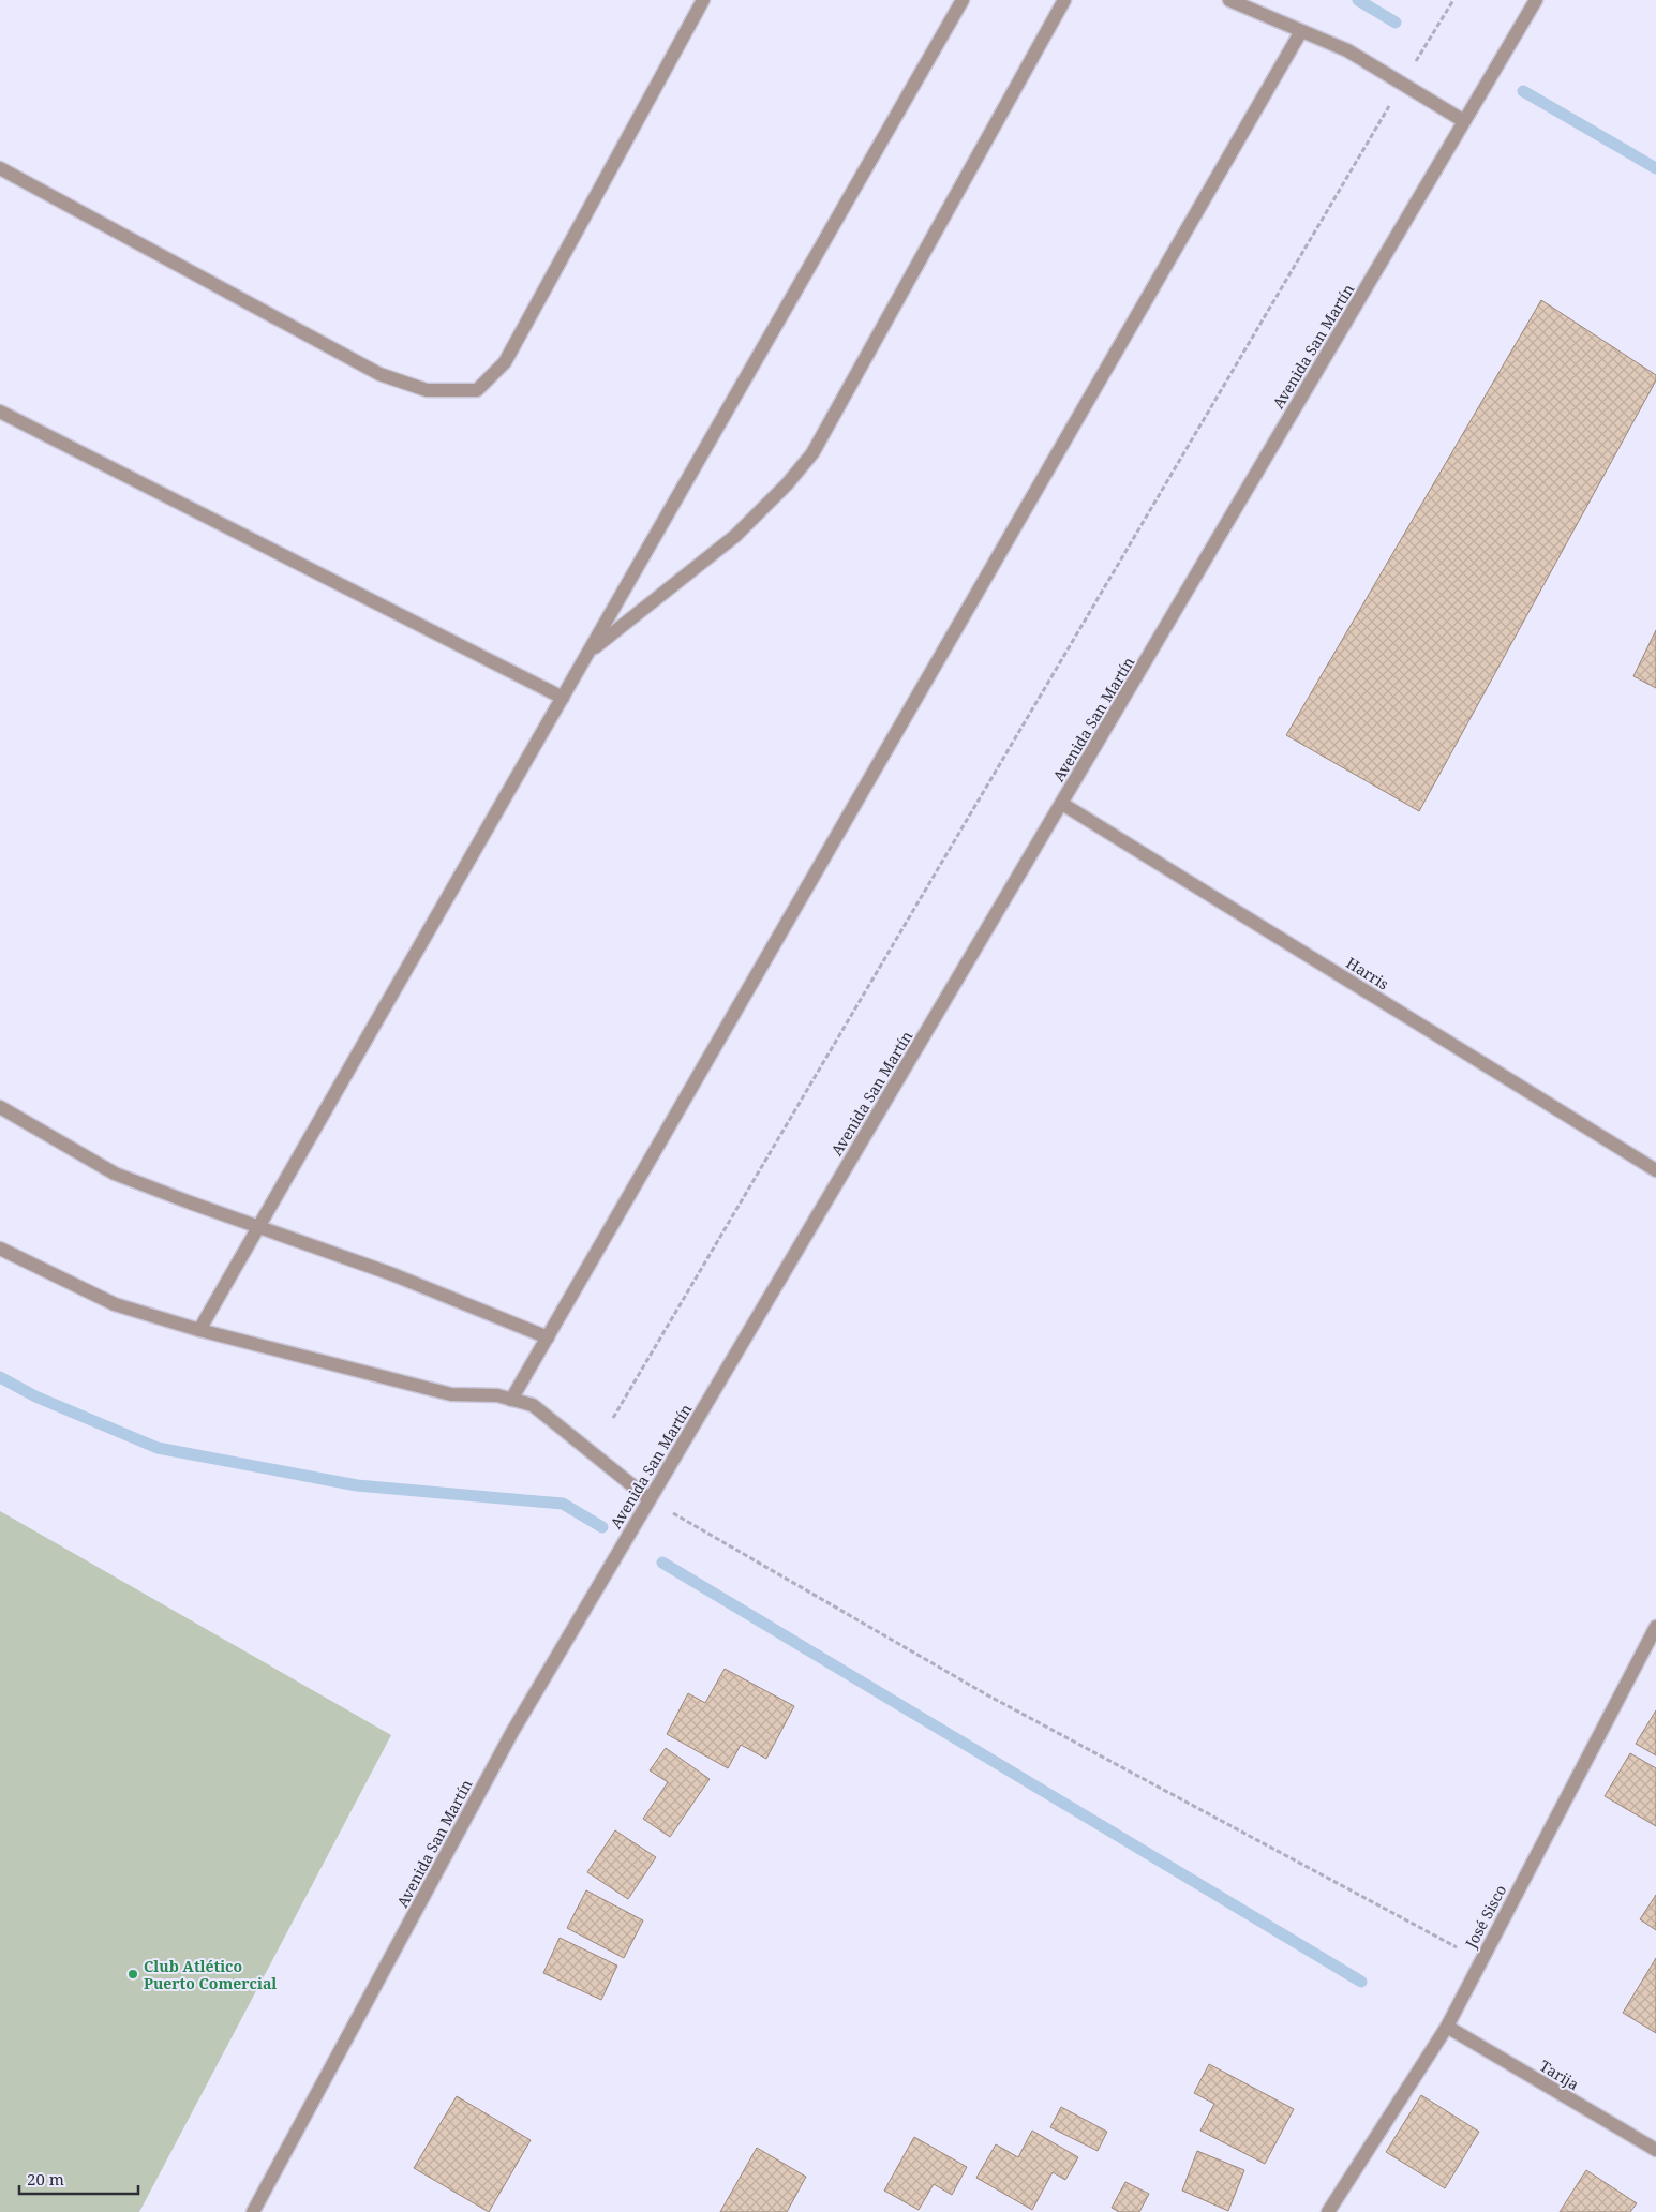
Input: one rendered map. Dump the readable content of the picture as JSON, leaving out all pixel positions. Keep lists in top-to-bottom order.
{
  "streets": {
    "street": [
      "Avenida San Martín",
      "Harris",
      "José Sisco",
      "Tarija"
    ]
  },
  "crossings": [
    ["Avenida San Martín", "Harris"],
    ["José Sisco", "Tarija"]
  ],
  "places": ["Club Atlético Puerto Comercial"],
  "scale_bar": "20 m"
}
